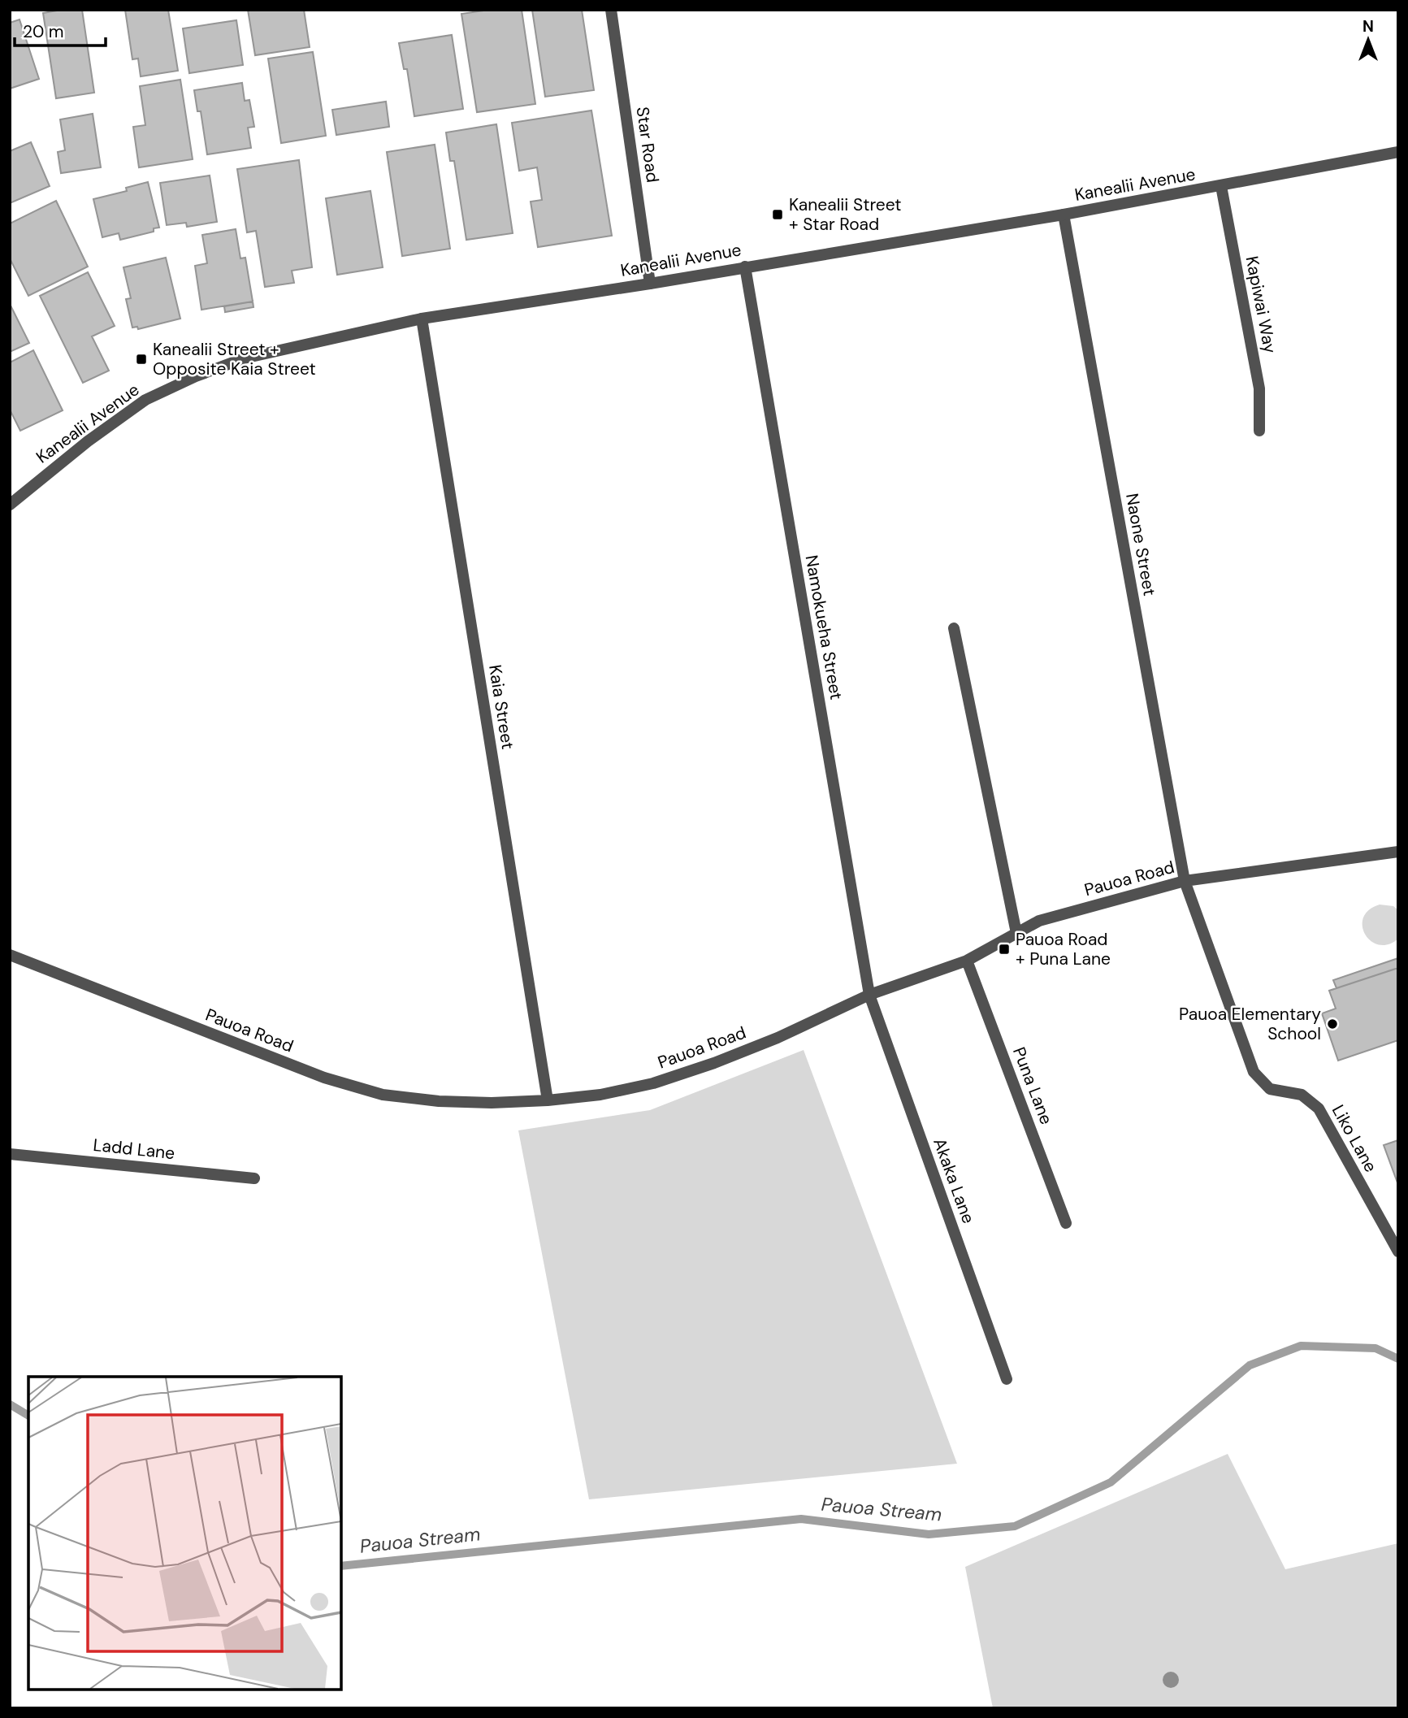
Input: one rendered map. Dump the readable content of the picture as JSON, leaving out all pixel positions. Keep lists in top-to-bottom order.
{
  "streets": {
    "street": [
      "Star Road",
      "Kanealii Avenue",
      "Kapiwai Way",
      "Naone Street",
      "Namokueha Street",
      "Kaia Street",
      "Pauoa Road",
      "Puna Lane",
      "Liko Lane",
      "Ladd Lane",
      "Akaka Lane"
    ]
  },
  "crossings": [
    ["Star Road", "Kanealii Avenue"],
    ["Kanealii Avenue", "Kapiwai Way"],
    ["Kanealii Avenue", "Naone Street"],
    ["Kanealii Avenue", "Namokueha Street"],
    ["Kanealii Avenue", "Kaia Street"],
    ["Naone Street", "Pauoa Road"],
    ["Naone Street", "Liko Lane"],
    ["Namokueha Street", "Pauoa Road"],
    ["Namokueha Street", "Akaka Lane"],
    ["Kaia Street", "Pauoa Road"],
    ["Pauoa Road", "Puna Lane"],
    ["Pauoa Road", "Liko Lane"],
    ["Pauoa Road", "Akaka Lane"]
  ],
  "water": ["Pauoa Stream"],
  "places": {
    "transit": ["Kanealii Street + Star Road", "Kanealii Street + Opposite Kaia Street", "Pauoa Road + Puna Lane"],
    "other": ["Pauoa Elementary School"]
  },
  "scale_bar": "20 m",
  "north": "top"
}
